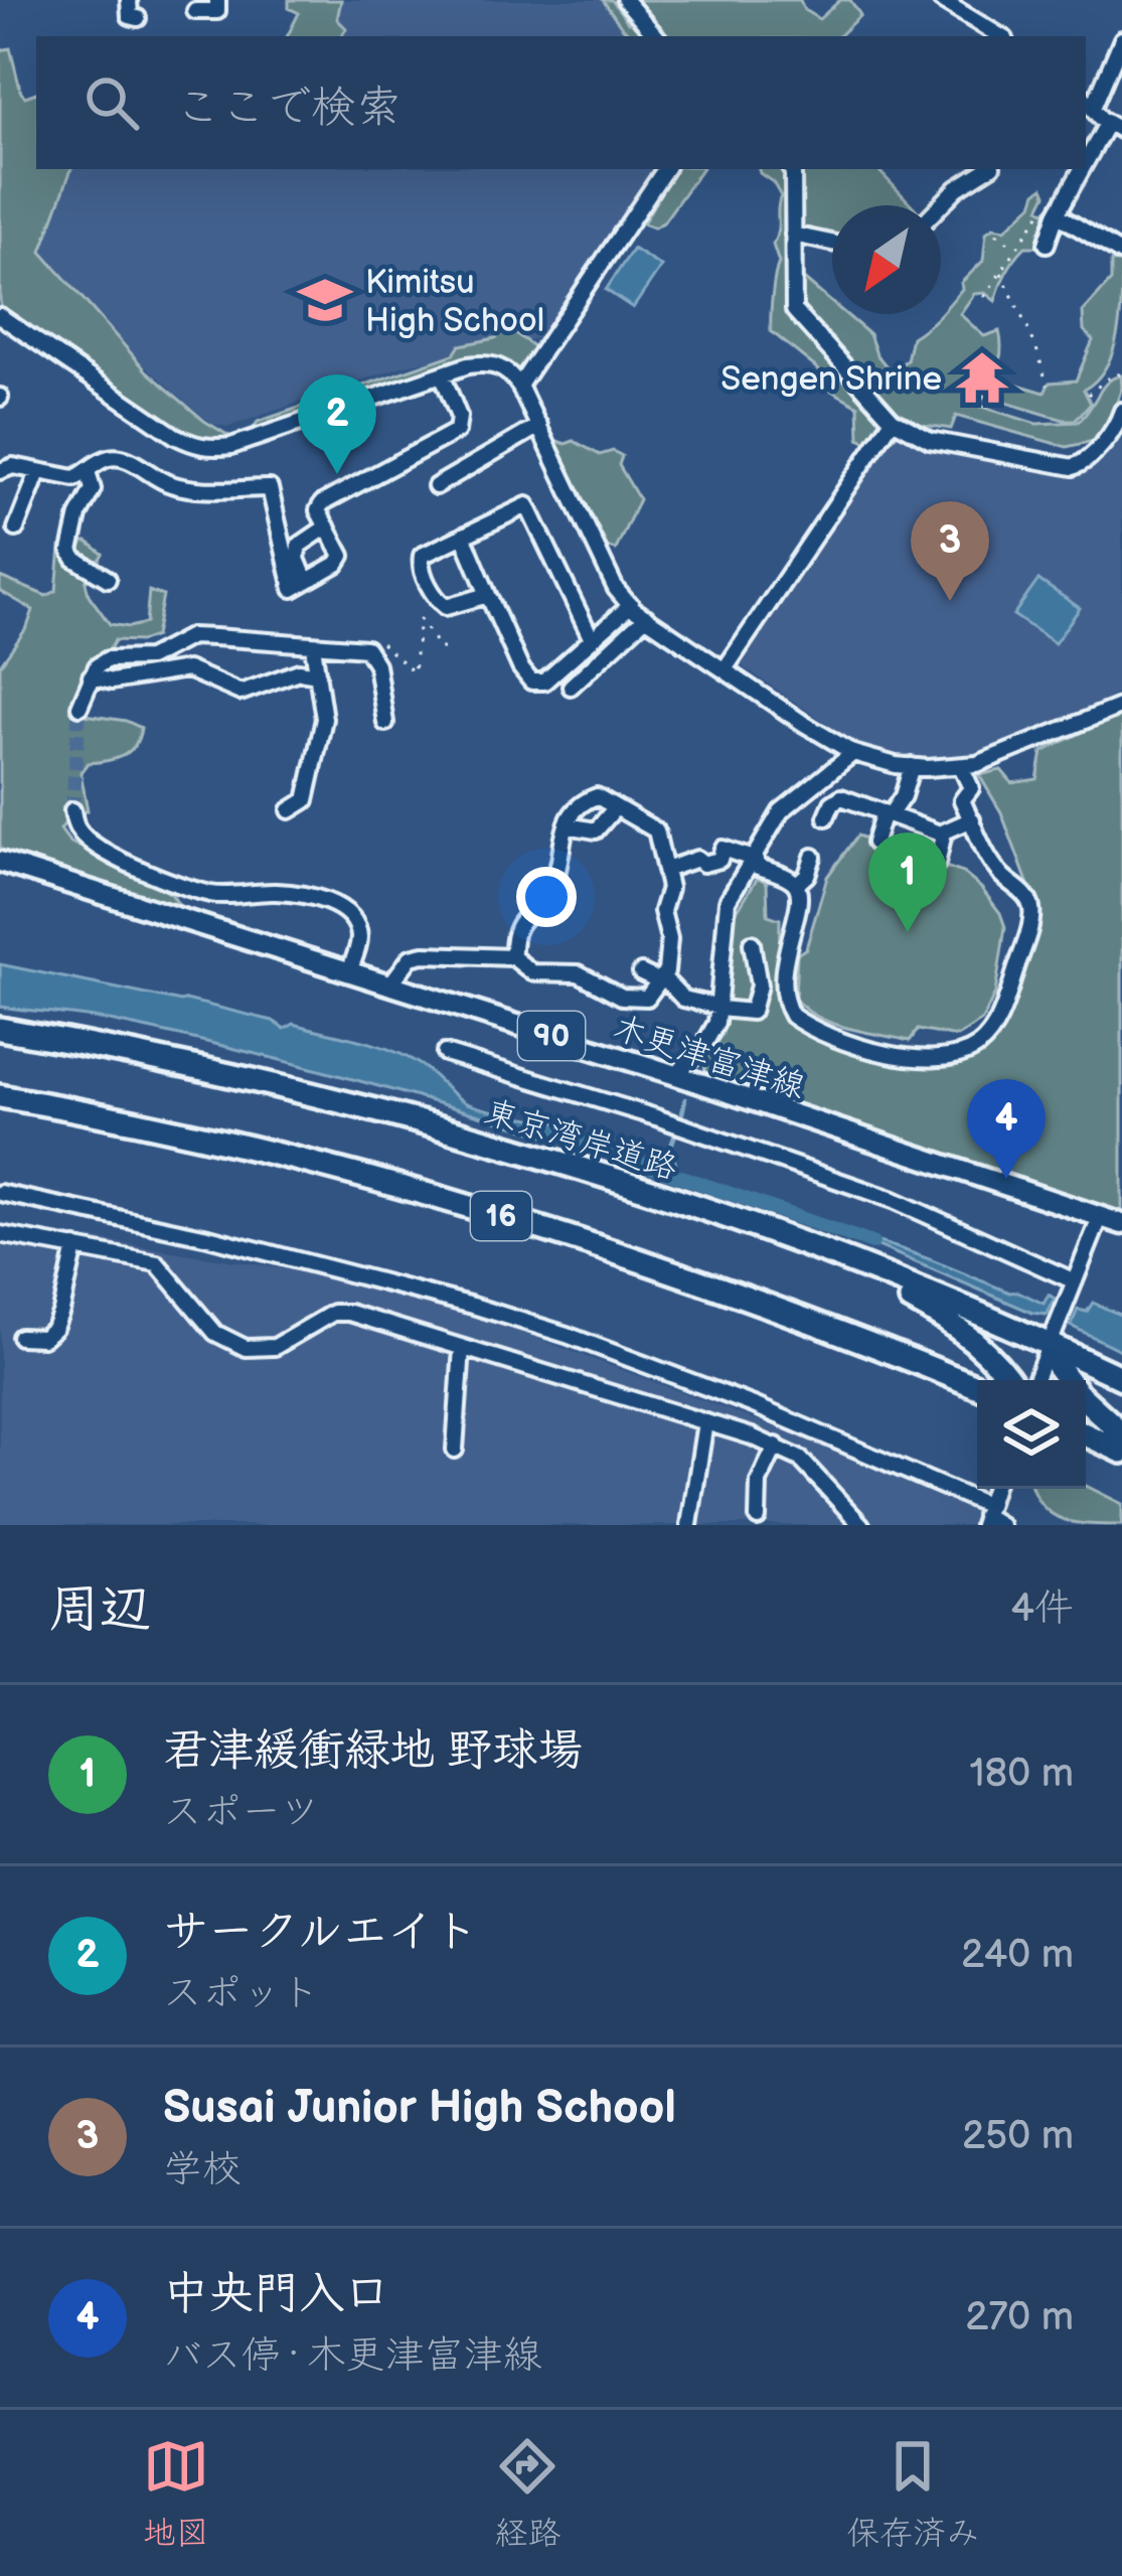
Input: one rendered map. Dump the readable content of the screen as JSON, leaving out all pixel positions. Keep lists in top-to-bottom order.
{
  "streets": {
    "highway": ["東京湾岸道路", "16"],
    "main road": ["90", "木更津富津線"]
  },
  "places": {
    "school or university": ["Kimitsu High School"],
    "temple": ["Sengen Shrine"]
  },
  "north": "bottom left",
  "page": {
    "search": "ここで検索",
    "pins": [
      "2",
      "3",
      "1",
      "4"
    ],
    "heading": ["周辺", "4件"],
    "list": [
      {
        "mark": "1",
        "name": "君津緩衝緑地 野球場",
        "note": "スポーツ",
        "value": "180 m"
      },
      {
        "mark": "2",
        "name": "サークルエイト",
        "note": "スポット",
        "value": "240 m"
      },
      {
        "mark": "3",
        "name": "Susai Junior High School",
        "note": "学校",
        "value": "250 m"
      },
      {
        "mark": "4",
        "name": "中央門入口",
        "note": "バス停 · 木更津富津線",
        "value": "270 m"
      }
    ],
    "nav": ["地図", "経路", "保存済み"]
  }
}
